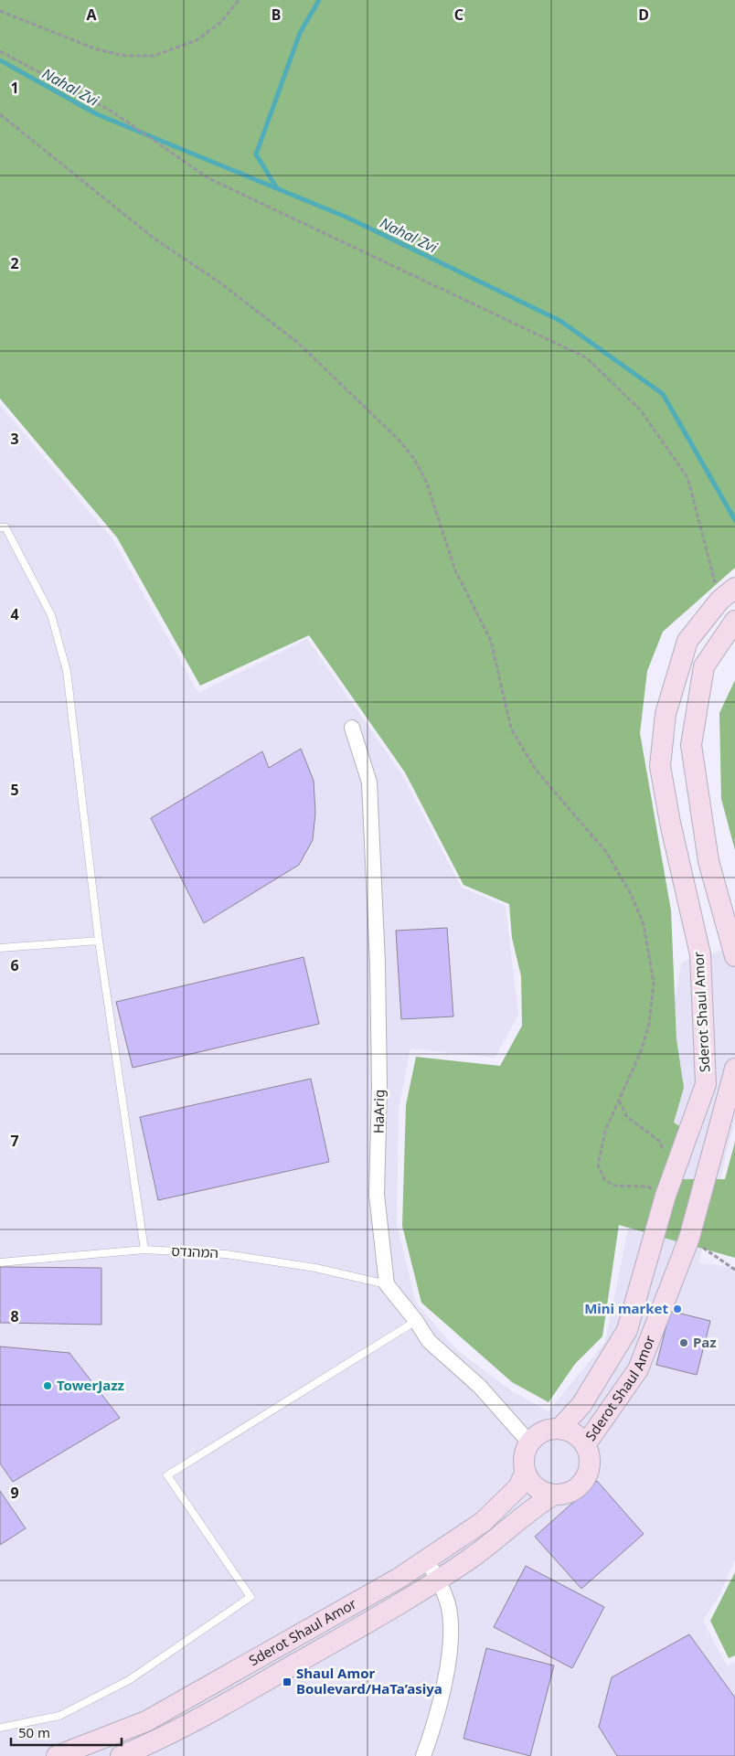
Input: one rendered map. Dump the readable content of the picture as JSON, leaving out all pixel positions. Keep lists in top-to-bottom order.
{
  "streets": {
    "street": ["Sderot Shaul Amor", "HaArig"],
    "lane": ["המהנדס"]
  },
  "crossings": [
    ["HaArig", "המהנדס"]
  ],
  "water": ["Nahal Zvi"],
  "places": {
    "other": ["Mini market", "Paz", "TowerJazz"],
    "transit": ["Shaul Amor Boulevard/HaTa’asiya"]
  },
  "scale_bar": "50 m",
  "grid": {
    "columns": [
      "A",
      "B",
      "C",
      "D"
    ],
    "rows": [
      "1",
      "2",
      "3",
      "4",
      "5",
      "6",
      "7",
      "8",
      "9"
    ]
  }
}
